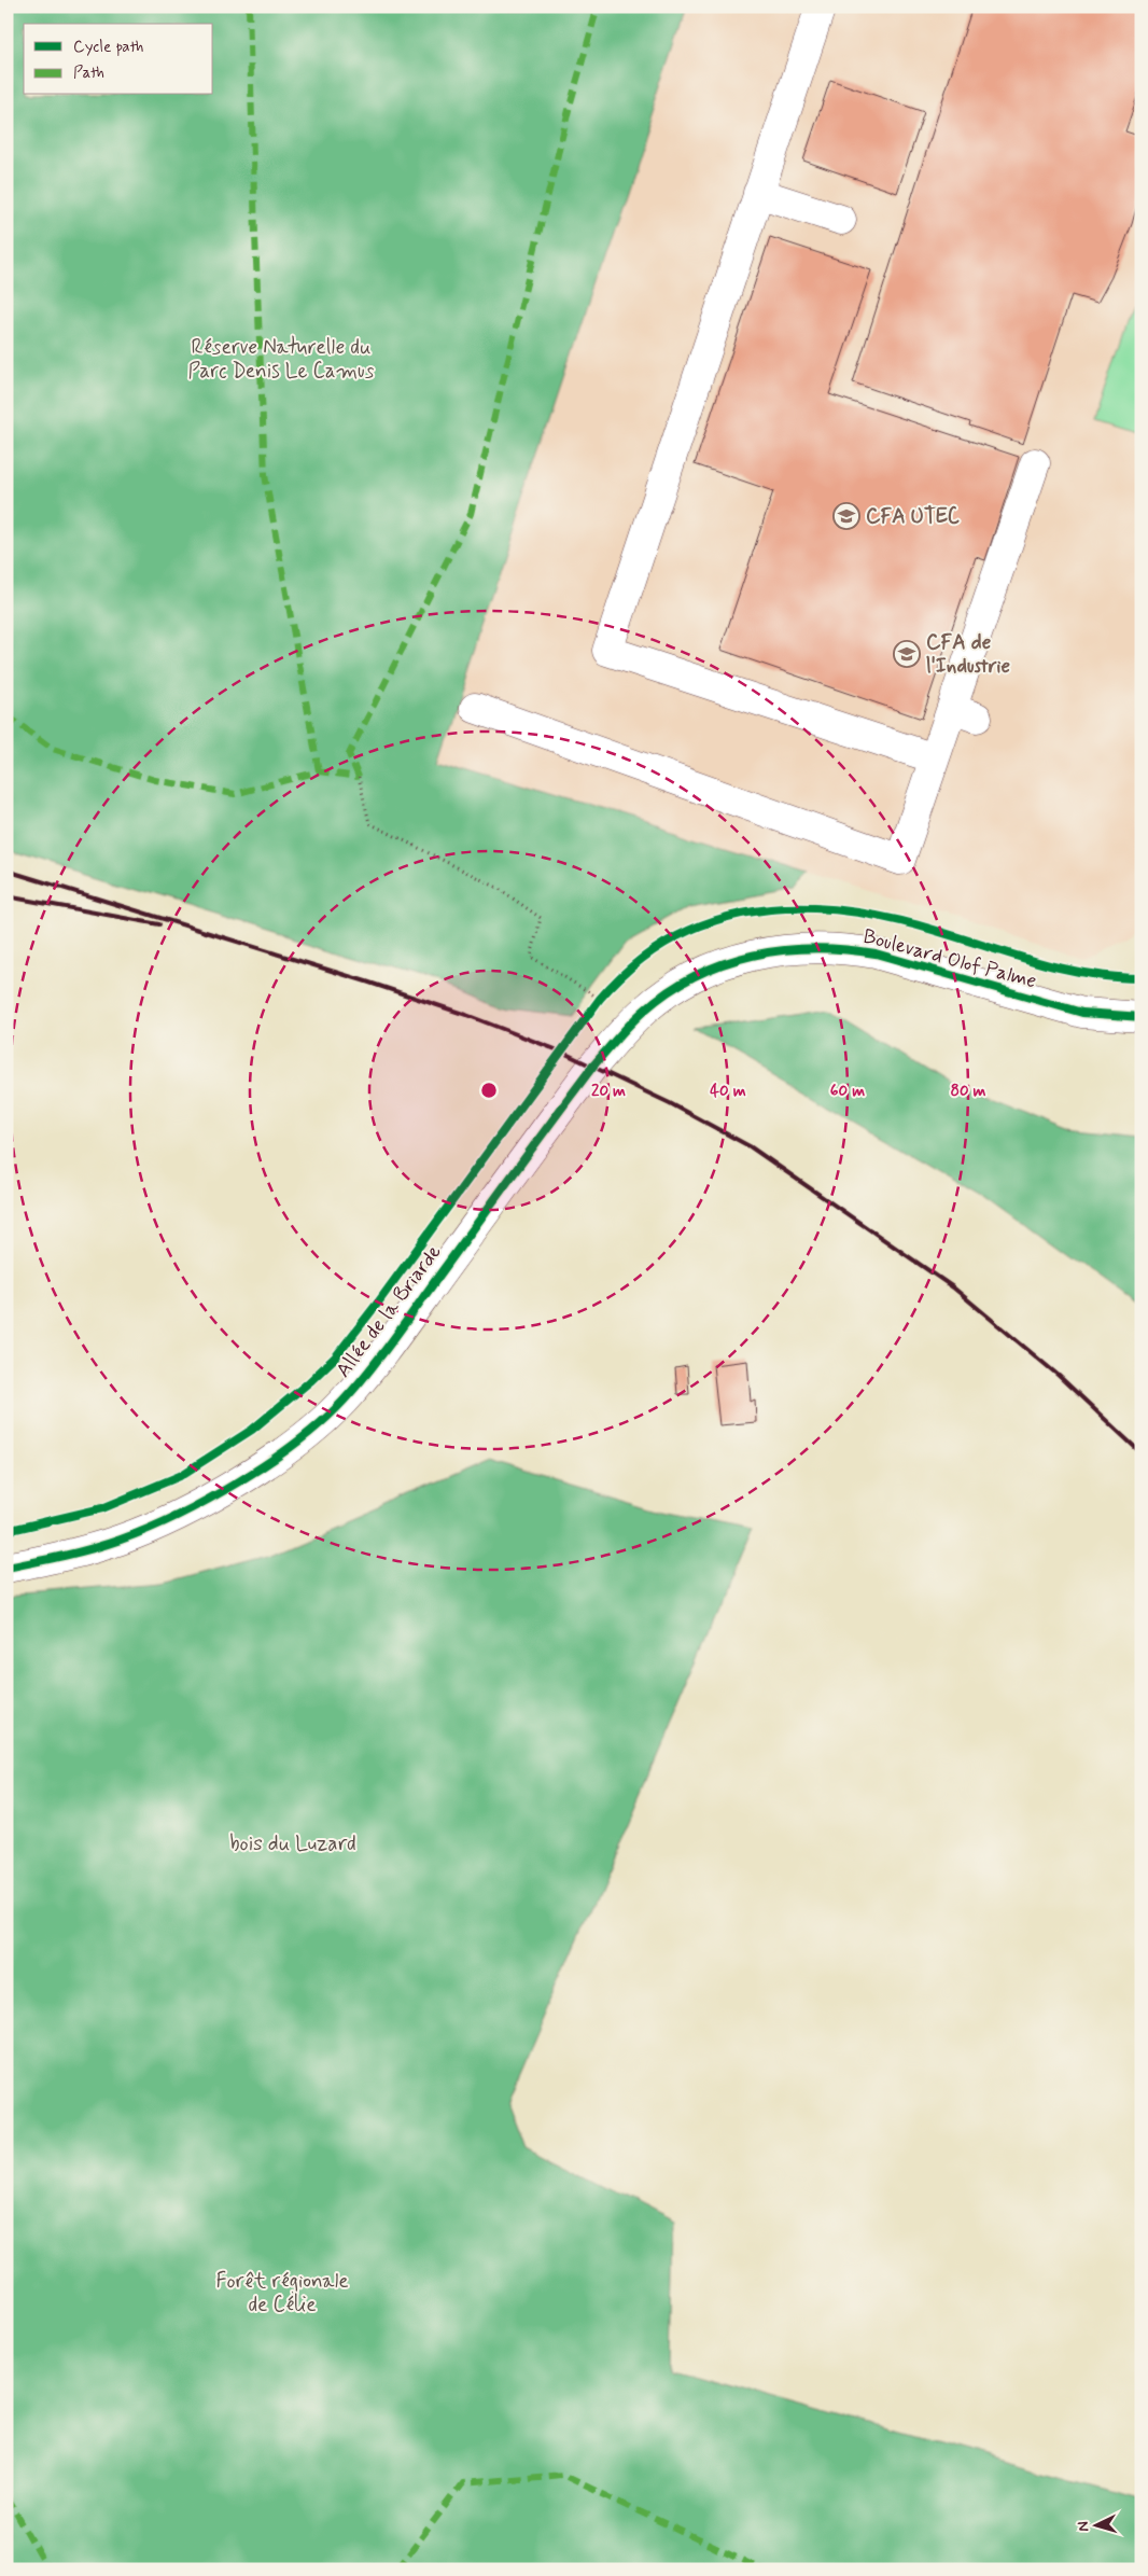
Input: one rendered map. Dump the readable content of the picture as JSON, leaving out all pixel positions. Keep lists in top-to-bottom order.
{
  "streets": {
    "street": ["Boulevard Olof Palme", "Allée de la Briarde"]
  },
  "crossings": [
    ["Boulevard Olof Palme", "Allée de la Briarde"]
  ],
  "parks": ["Réserve Naturelle du Parc Denis Le Camus", "bois du Luzard", "Forêt régionale de Célie"],
  "places": {
    "school or university": ["CFA UTEC", "CFA de l'Industrie"]
  },
  "legend": ["Cycle path", "Path"],
  "north": "left",
  "rings": [
    "20 m",
    "40 m",
    "60 m",
    "80 m"
  ]
}
